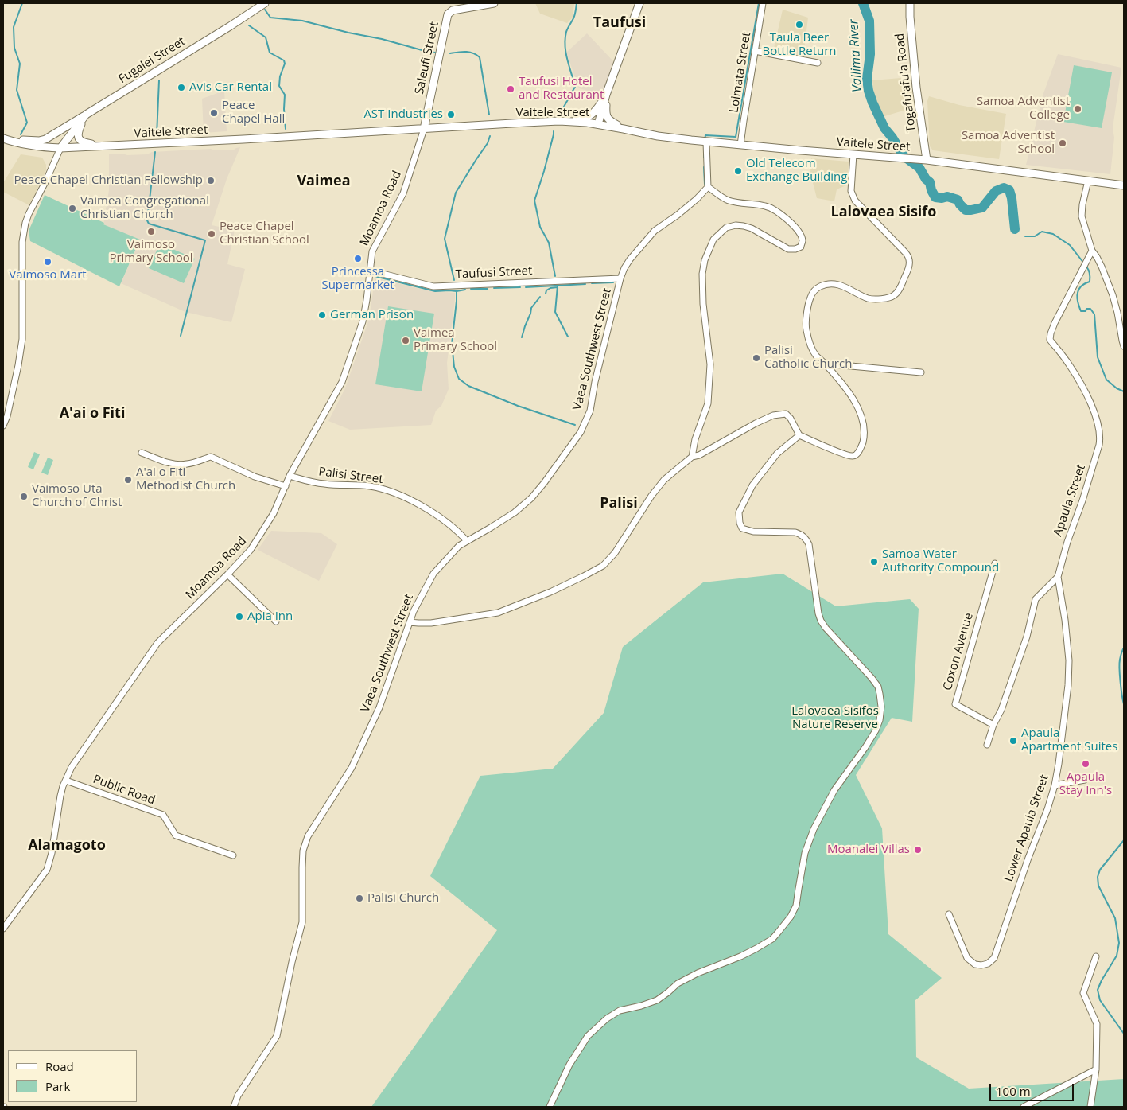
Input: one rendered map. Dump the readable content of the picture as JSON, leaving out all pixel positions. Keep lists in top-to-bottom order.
{
  "streets": {
    "main road": [
      "Saleufi Street",
      "Fugalei Street",
      "Togafu'afu'a Road",
      "Vaitele Street"
    ],
    "street": [
      "Loimata Street",
      "Moamoa Road",
      "Taufusi Street",
      "Vaea Southwest Street",
      "Palisi Street",
      "Apaula Street",
      "Coxon Avenue",
      "Public Road",
      "Lower Apaula Street"
    ]
  },
  "crossings": [
    ["Saleufi Street", "Vaitele Street"],
    ["Saleufi Street", "Moamoa Road"],
    ["Fugalei Street", "Vaitele Street"],
    ["Loimata Street", "Vaitele Street"],
    ["Togafu'afu'a Road", "Vaitele Street"],
    ["Vaitele Street", "Moamoa Road"],
    ["Moamoa Road", "Taufusi Street"],
    ["Moamoa Road", "Palisi Street"],
    ["Moamoa Road", "Public Road"],
    ["Taufusi Street", "Vaea Southwest Street"],
    ["Vaea Southwest Street", "Palisi Street"],
    ["Apaula Street", "Coxon Avenue"],
    ["Apaula Street", "Lower Apaula Street"]
  ],
  "districts": [
    "Taufusi",
    "Vaimea",
    "Lalovaea Sisifo",
    "A'ai o Fiti",
    "Palisi",
    "Alamagoto"
  ],
  "water": ["Vailima River"],
  "parks": ["Lalovaea Sisifos Nature Reserve"],
  "places": [
    "Taula Beer Bottle Return",
    "Avis Car Rental",
    "Taufusi Hotel and Restaurant",
    "Samoa Adventist College",
    "Peace Chapel Hall",
    "AST Industries",
    "Samoa Adventist School",
    "Old Telecom Exchange Building",
    "Peace Chapel Christian Fellowship",
    "Vaimea Congregational Christian Church",
    "Vaimoso Primary School",
    "Peace Chapel Christian School",
    "Princessa Supermarket",
    "Vaimoso Mart",
    "German Prison",
    "Vaimea Primary School",
    "Palisi Catholic Church",
    "A'ai o Fiti Methodist Church",
    "Vaimoso Uta Church of Christ",
    "Samoa Water Authority Compound",
    "Apia Inn",
    "Apaula Apartment Suites",
    "Apaula Stay Inn's",
    "Moanalei Villas",
    "Palisi Church"
  ],
  "legend": ["Road", "Park"],
  "scale_bar": "100 m"
}
